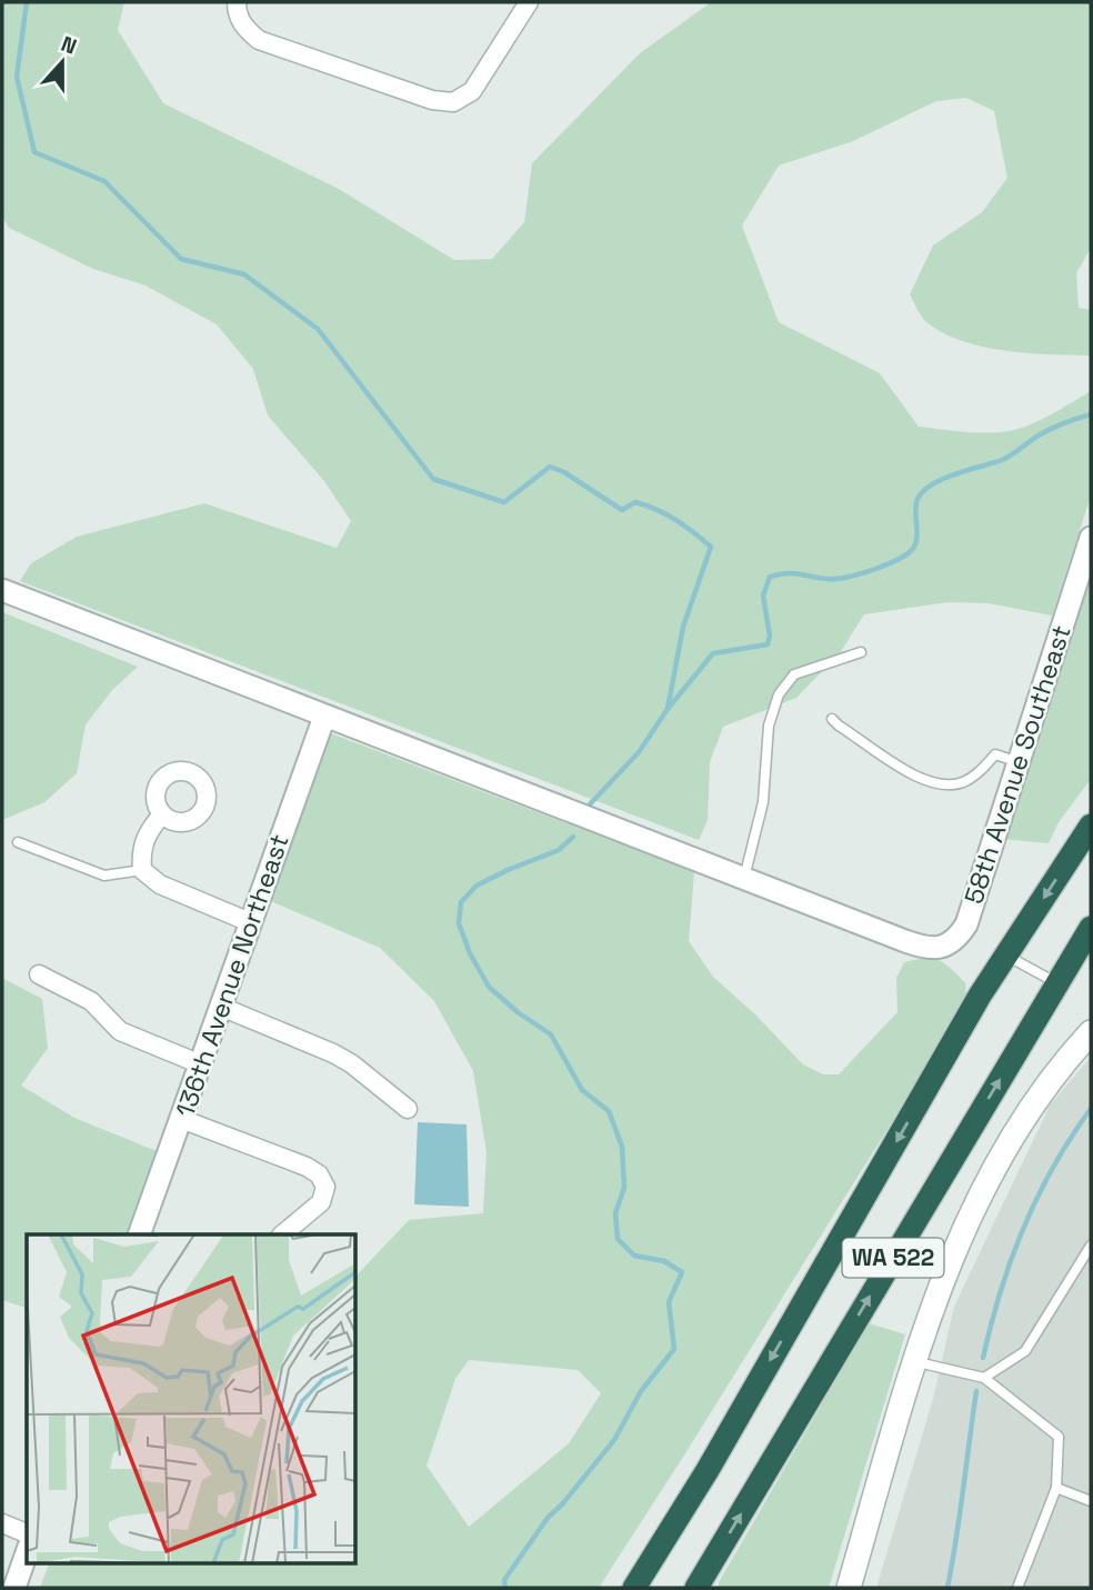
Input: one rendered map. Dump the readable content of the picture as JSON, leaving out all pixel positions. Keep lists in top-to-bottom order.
{
  "streets": {
    "highway": ["WA 522"],
    "street": ["58th Avenue Southeast", "136th Avenue Northeast"]
  },
  "north": "top"
}
